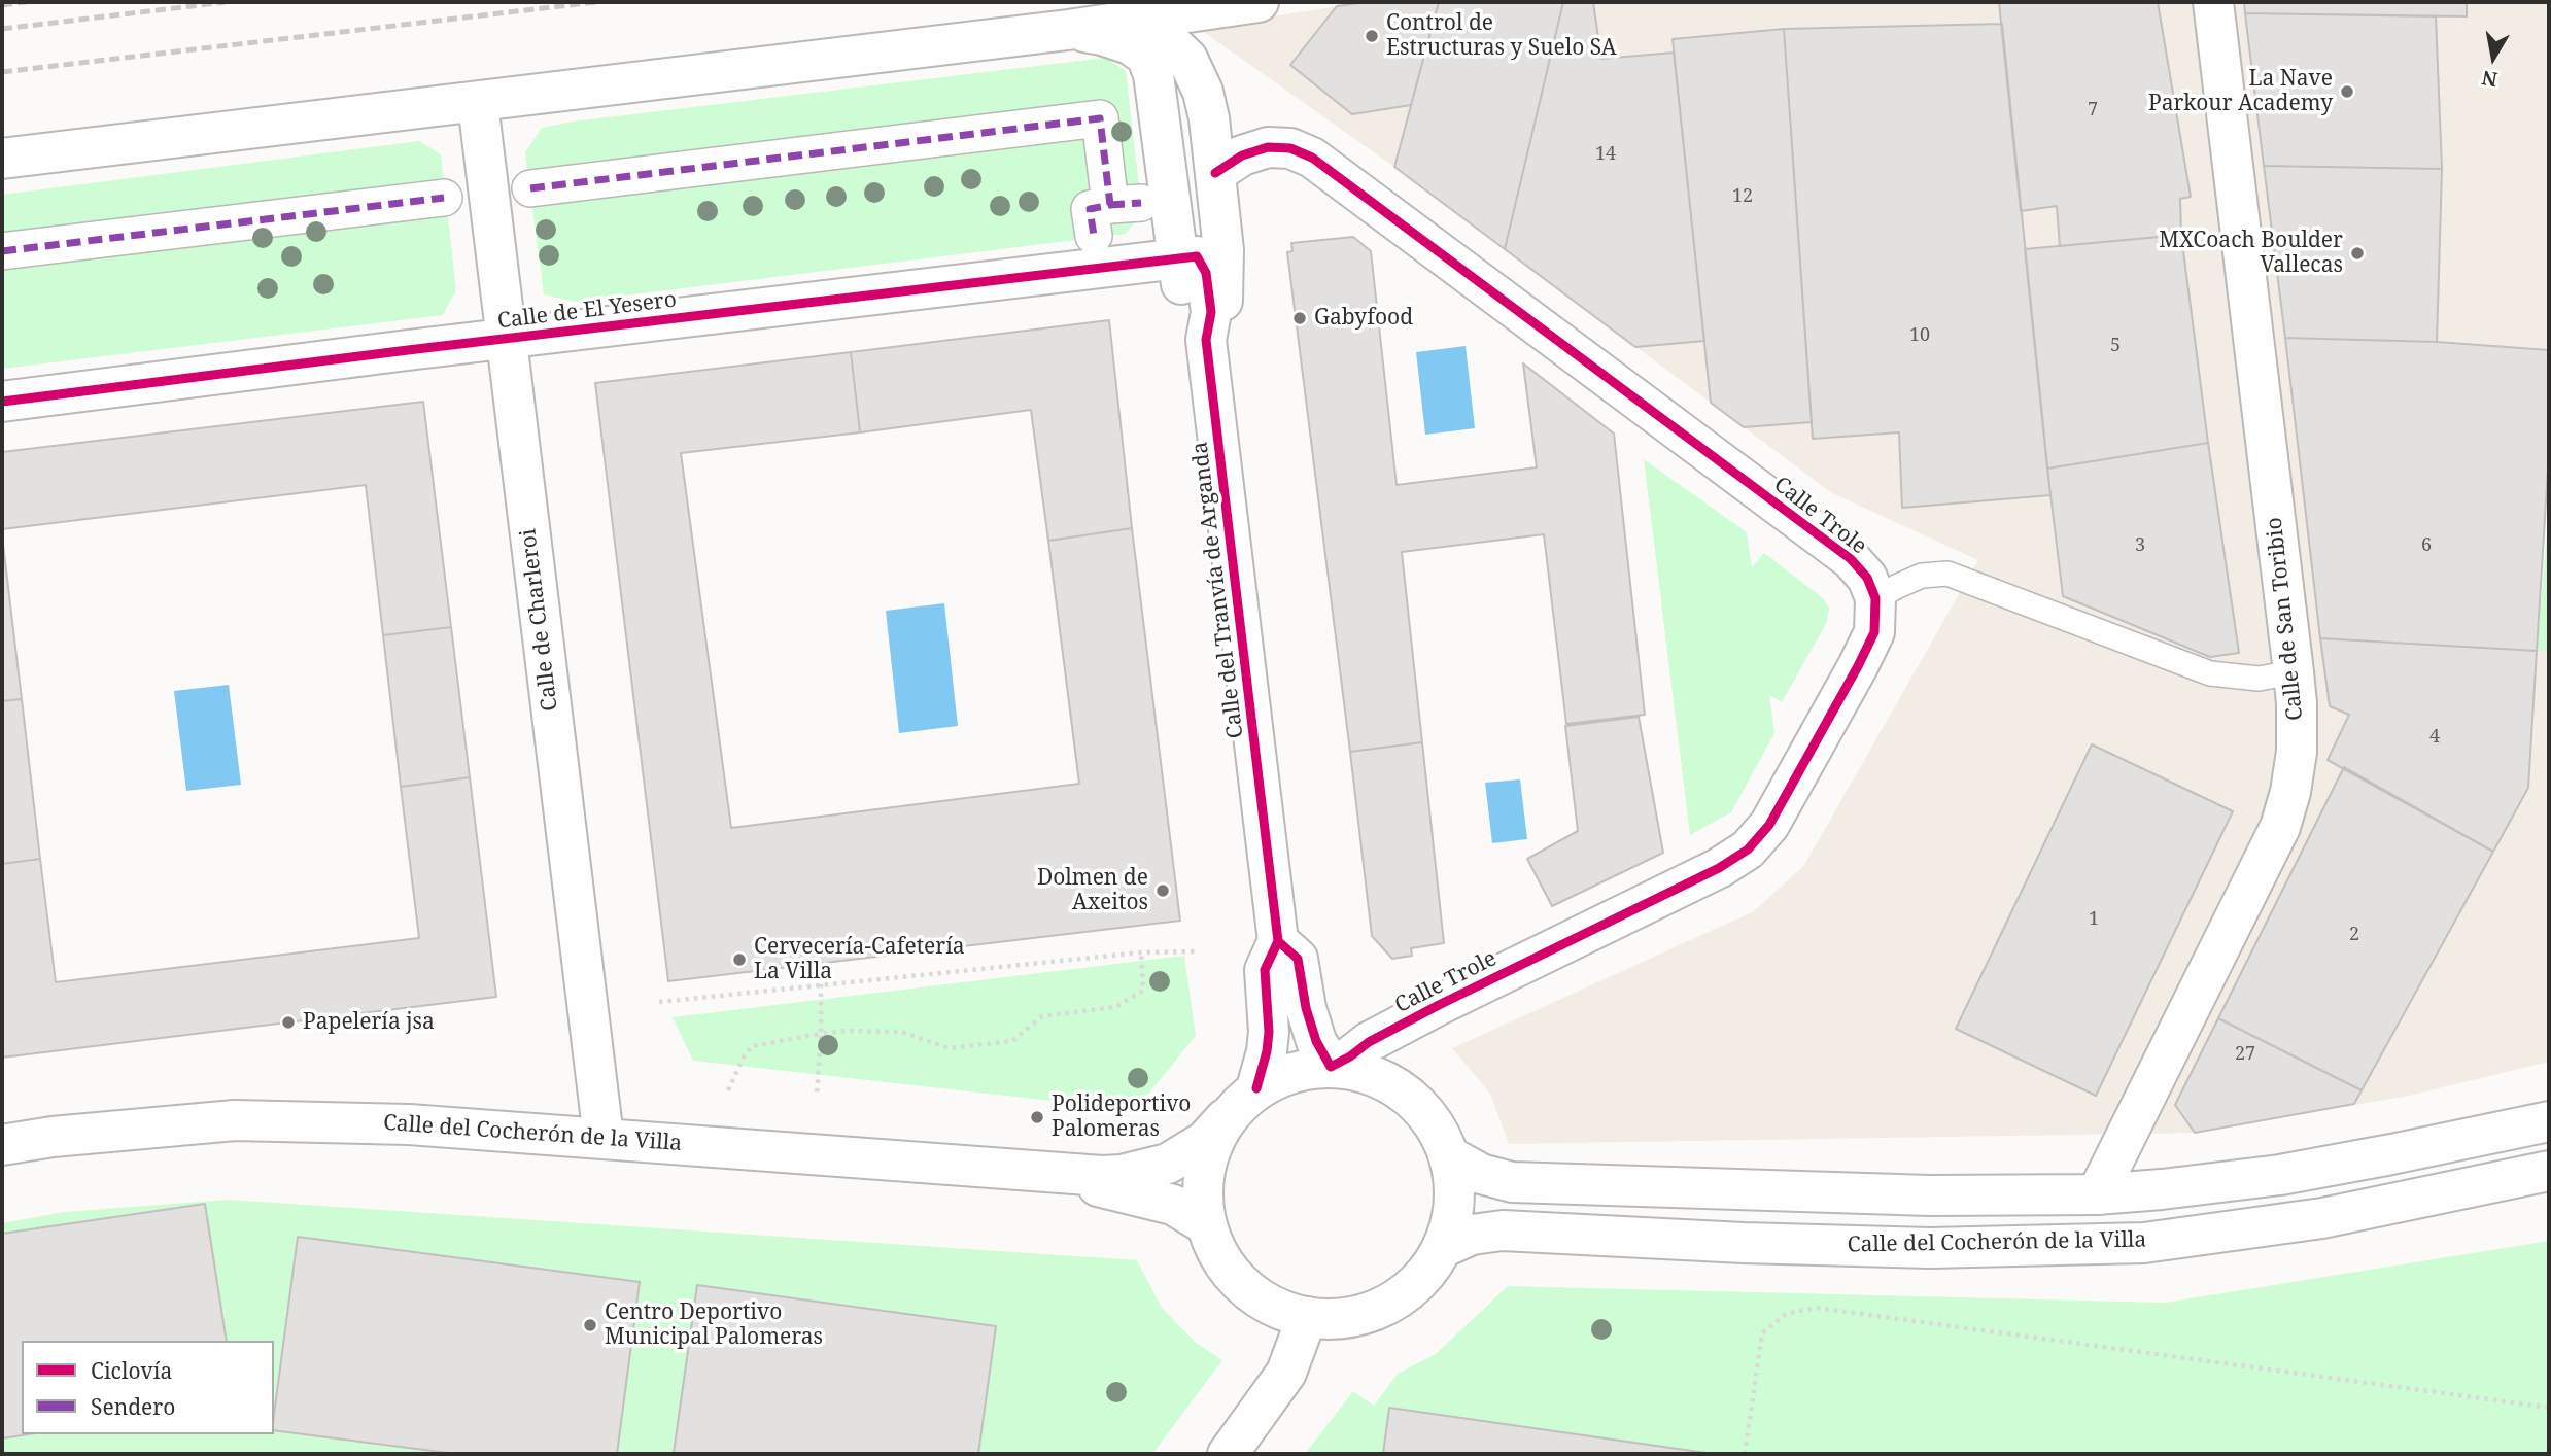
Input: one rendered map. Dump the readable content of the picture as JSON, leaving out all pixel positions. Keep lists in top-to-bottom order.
{
  "streets": {
    "street": [
      "Calle de El Yesero",
      "Calle Trole",
      "Calle del Tranvía de Arganda",
      "Calle de San Toribio",
      "Calle de Charleroi",
      "Calle del Cocherón de la Villa"
    ]
  },
  "crossings": [
    ["Calle de El Yesero", "Calle del Tranvía de Arganda"],
    ["Calle de El Yesero", "Calle de Charleroi"],
    ["Calle Trole", "Calle del Tranvía de Arganda"],
    ["Calle Trole", "Calle del Cocherón de la Villa"],
    ["Calle del Tranvía de Arganda", "Calle del Cocherón de la Villa"],
    ["Calle de Charleroi", "Calle del Cocherón de la Villa"]
  ],
  "places": [
    "Control de Estructuras y Suelo SA",
    "La Nave Parkour Academy",
    "MXCoach Boulder Vallecas",
    "Gabyfood",
    "Dolmen de Axeitos",
    "Cervecería-Cafetería La Villa",
    "Papelería jsa",
    "Polideportivo Palomeras",
    "Centro Deportivo Municipal Palomeras"
  ],
  "house_numbers": [
    "7",
    "14",
    "12",
    "10",
    "5",
    "3",
    "6",
    "4",
    "1",
    "2",
    "27"
  ],
  "legend": ["Ciclovía", "Sendero"],
  "north": "bottom"
}
